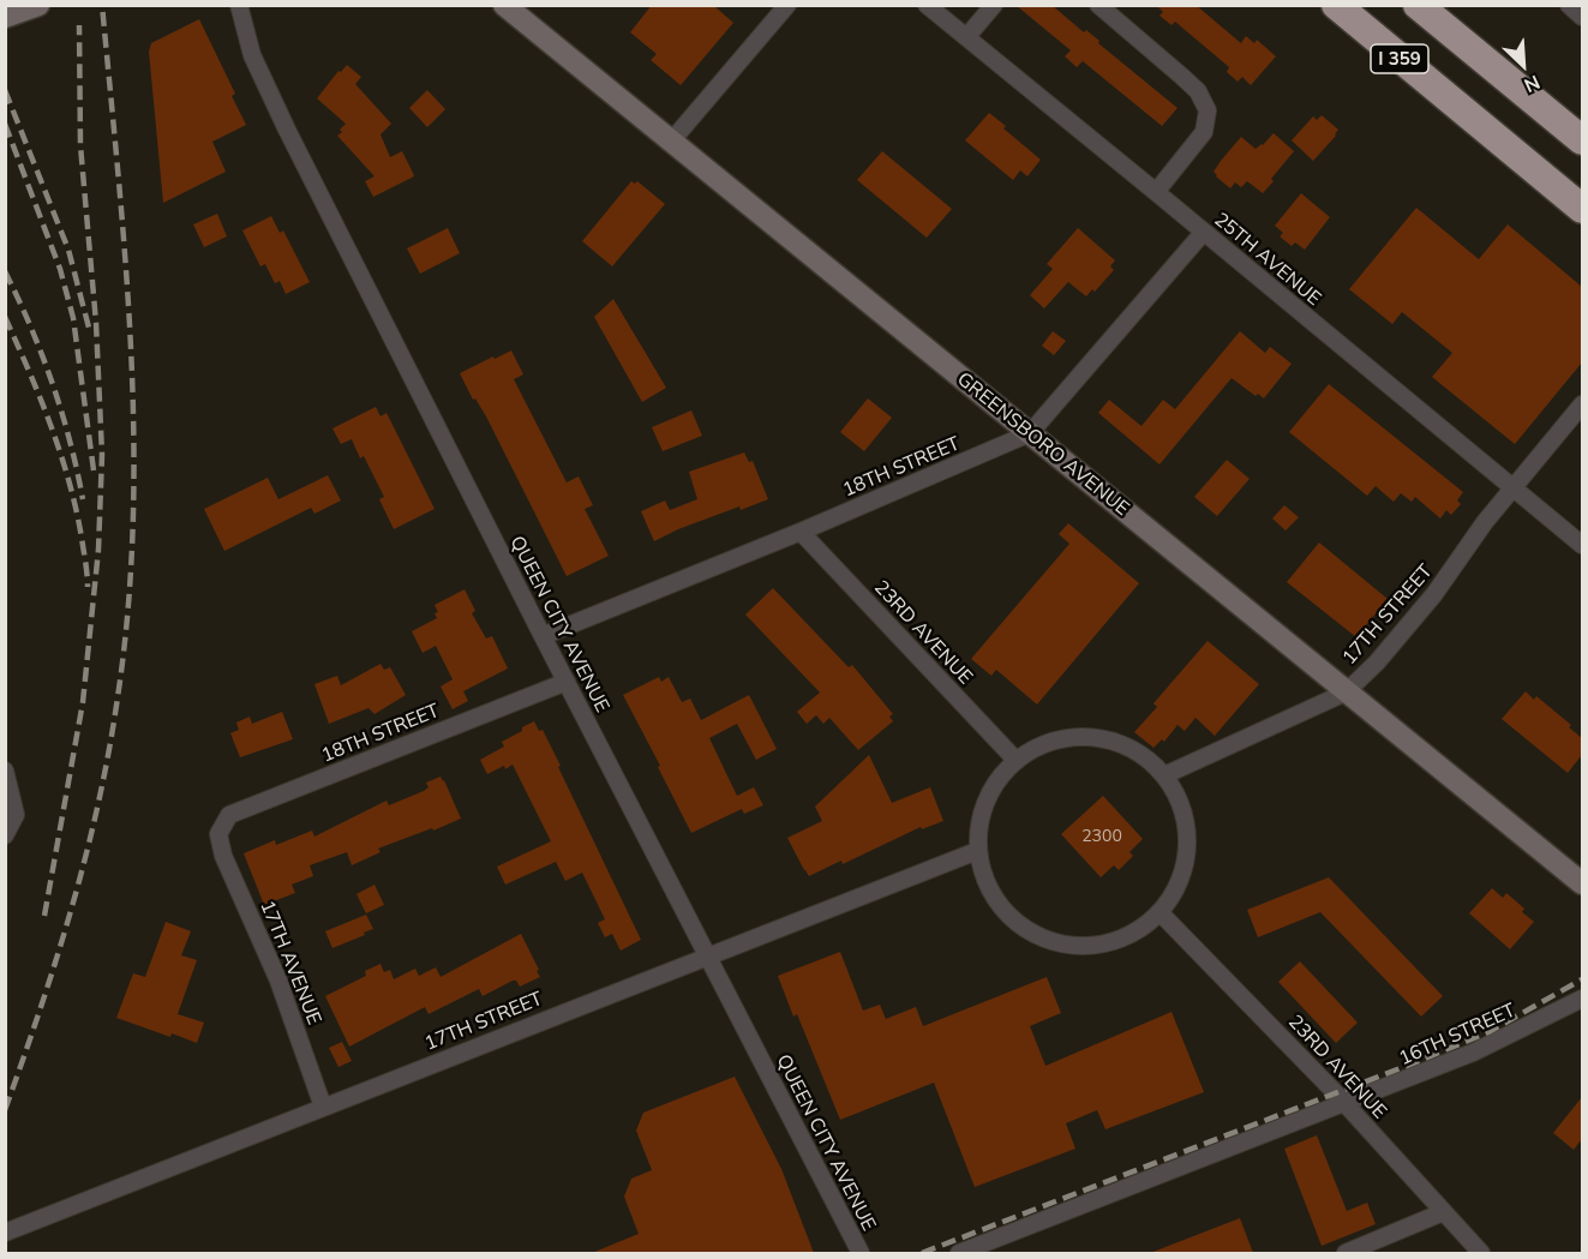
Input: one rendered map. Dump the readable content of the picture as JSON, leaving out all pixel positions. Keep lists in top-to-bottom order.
{
  "streets": {
    "highway": ["I 359"],
    "main road": ["GREENSBORO AVENUE"],
    "street": [
      "25TH AVENUE",
      "18TH STREET",
      "17TH STREET",
      "QUEEN CITY AVENUE",
      "23RD AVENUE",
      "17TH AVENUE",
      "16TH STREET"
    ]
  },
  "crossings": [
    ["25TH AVENUE", "18TH STREET"],
    ["25TH AVENUE", "17TH STREET"],
    ["GREENSBORO AVENUE", "18TH STREET"],
    ["GREENSBORO AVENUE", "17TH STREET"],
    ["18TH STREET", "QUEEN CITY AVENUE"],
    ["18TH STREET", "23RD AVENUE"],
    ["18TH STREET", "17TH AVENUE"],
    ["17TH STREET", "QUEEN CITY AVENUE"],
    ["17TH STREET", "23RD AVENUE"],
    ["17TH STREET", "17TH AVENUE"],
    ["23RD AVENUE", "16TH STREET"]
  ],
  "house_numbers": ["2300"],
  "north": "bottom right"
}
